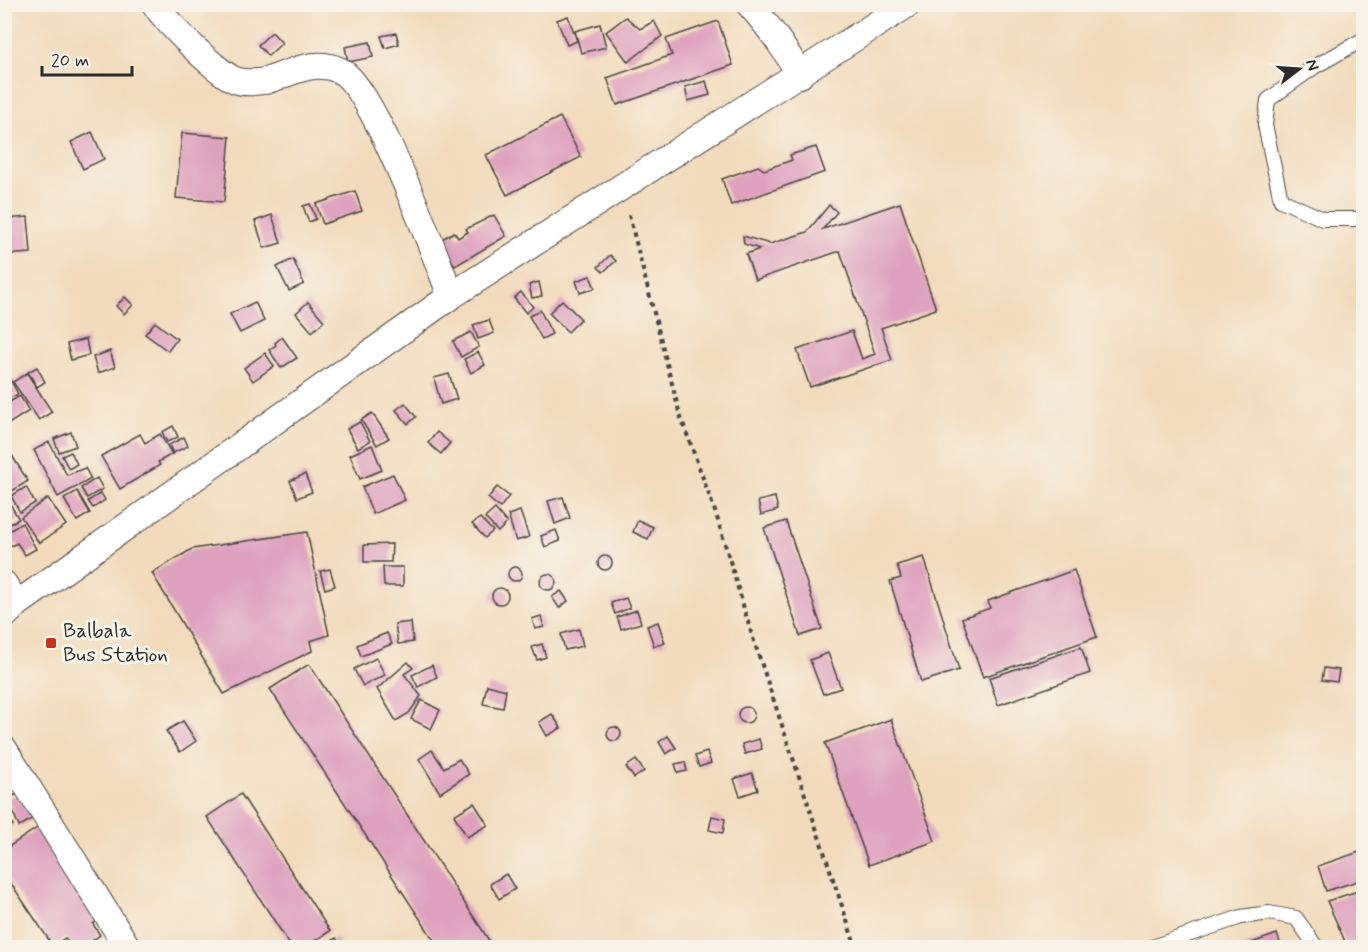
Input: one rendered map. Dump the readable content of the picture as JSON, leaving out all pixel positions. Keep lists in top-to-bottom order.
{
  "places": {
    "transit": ["Balbala Bus Station"]
  },
  "scale_bar": "20 m",
  "north": "right"
}
